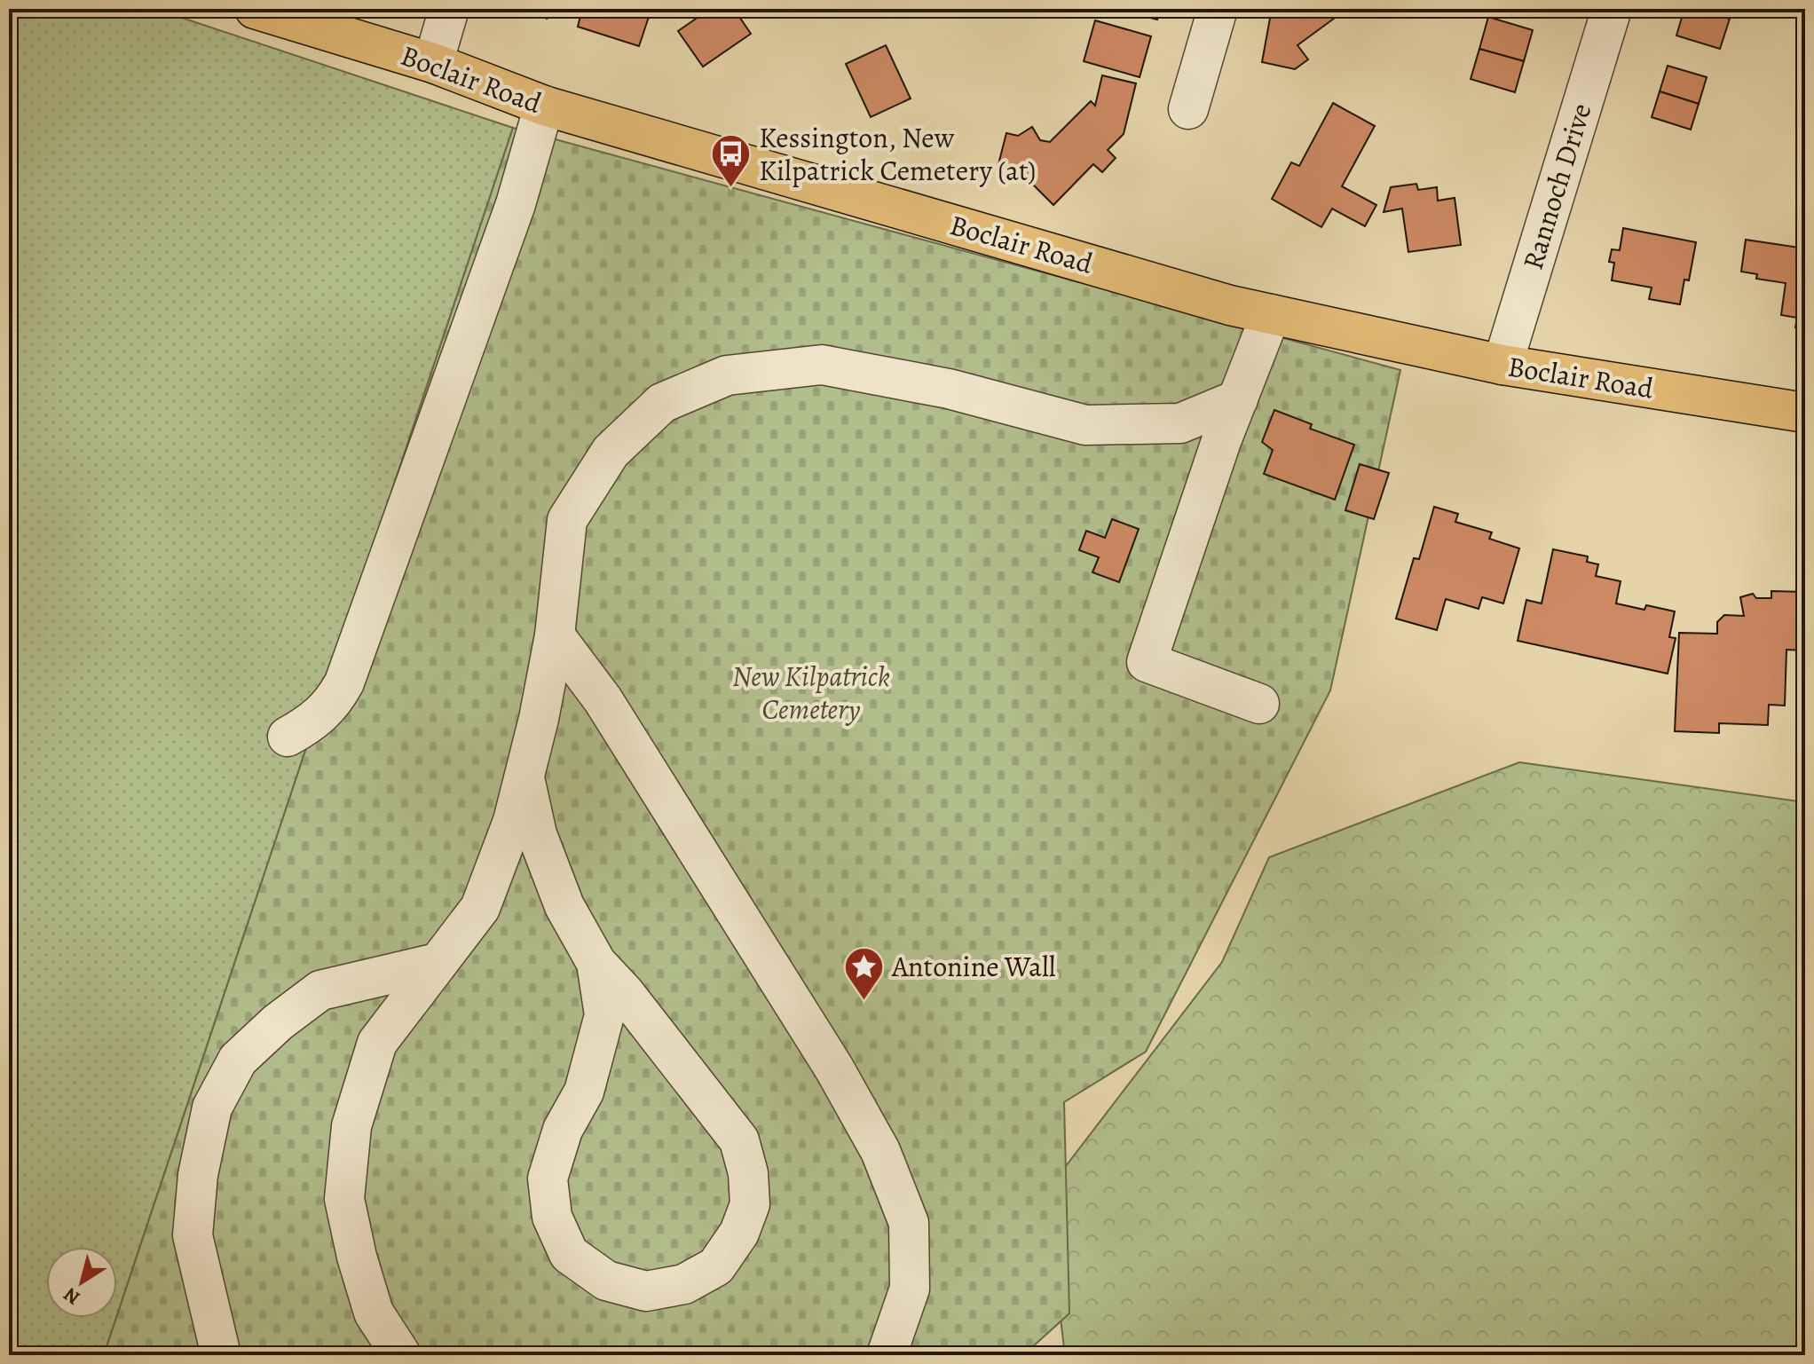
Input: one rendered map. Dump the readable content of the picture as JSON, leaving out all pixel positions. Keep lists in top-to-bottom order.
{
  "streets": {
    "main road": ["Boclair Road"],
    "street": ["Rannoch Drive"]
  },
  "crossings": [
    ["Boclair Road", "Rannoch Drive"]
  ],
  "parks": ["New Kilpatrick Cemetery"],
  "places": {
    "bus stop": ["Kessington, New Kilpatrick Cemetery (at)"],
    "place": ["Antonine Wall"]
  },
  "north": "bottom left"
}
